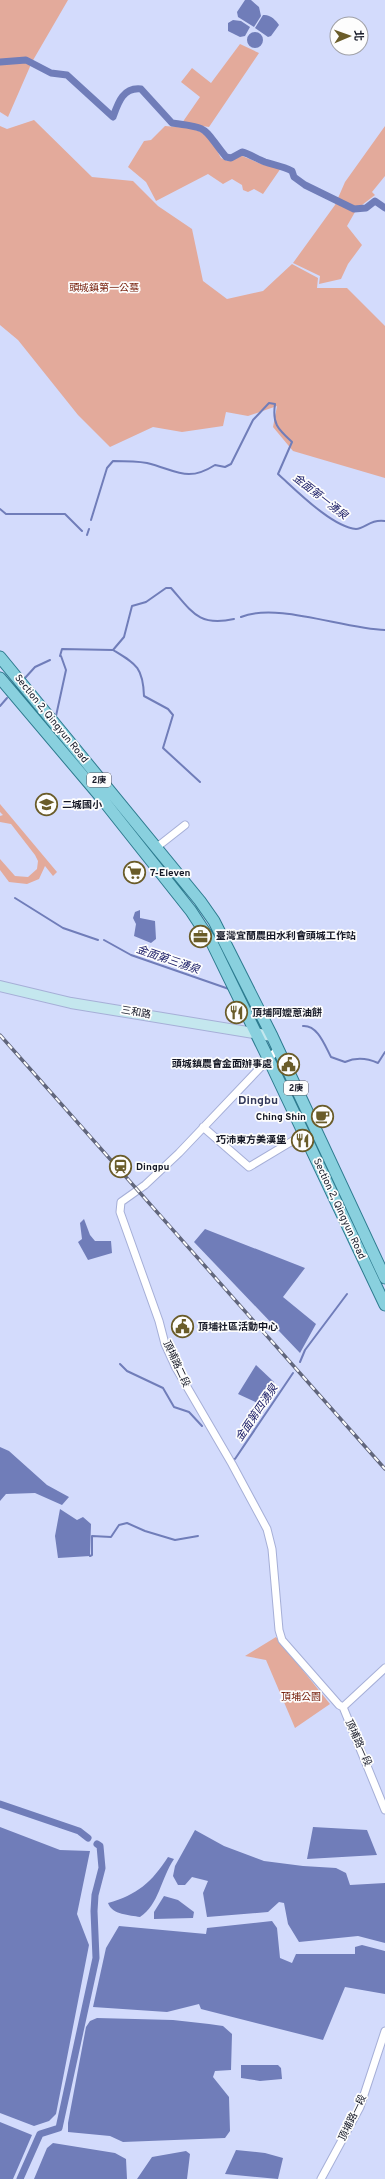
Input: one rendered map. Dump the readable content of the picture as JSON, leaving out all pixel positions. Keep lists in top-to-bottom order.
{
  "streets": {
    "main road": ["Section 2, Qingyun Road", "2庚", "三和路"],
    "street": ["頂埔路二段", "頂埔路一段"]
  },
  "crossings": [
    ["Section 2, Qingyun Road", "三和路"],
    ["Section 2, Qingyun Road", "頂埔路二段"],
    ["頂埔路二段", "頂埔路一段"]
  ],
  "districts": ["Dingbu"],
  "water": ["金面第一湧泉", "金面第三湧泉", "金面第四湧泉"],
  "parks": ["頭城鎮第一公墓", "頂埔公園"],
  "places": {
    "school or university": ["二城國小"],
    "supermarket": ["7-Eleven"],
    "office": ["臺灣宜蘭農田水利會頭城工作站"],
    "restaurant": ["頂埔阿嬤蔥油餅", "巧沛東方美漢堡"],
    "public building": ["頭城鎮農會金面辦事處", "頂埔社區活動中心"],
    "cafe": ["Ching Shin"],
    "station": ["Dingpu"]
  },
  "north": "right"
}
